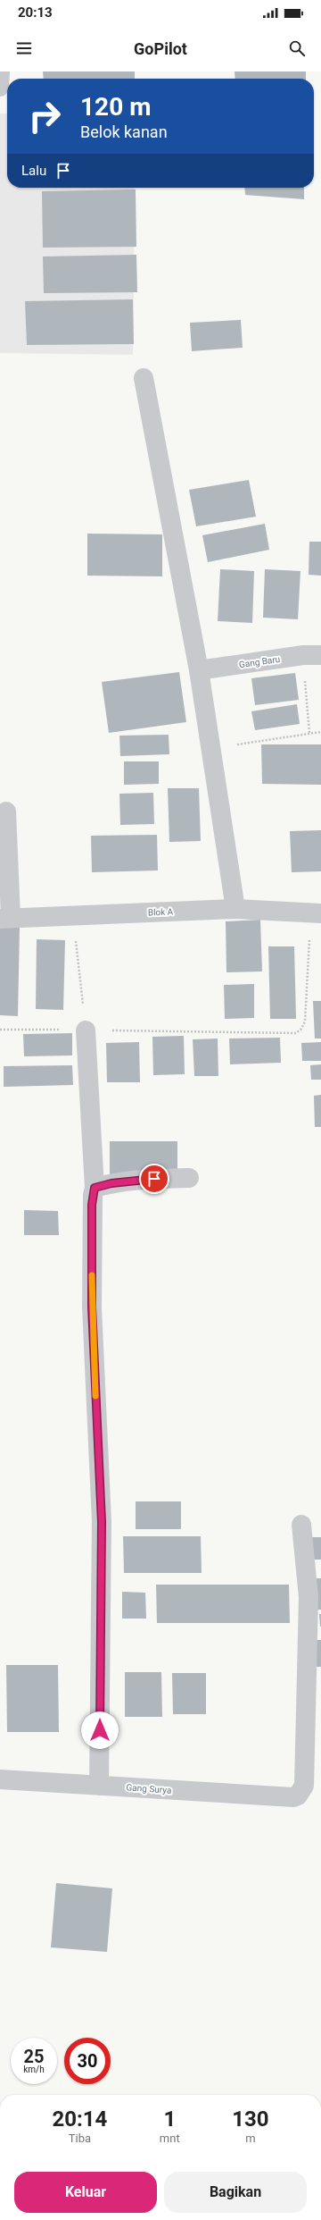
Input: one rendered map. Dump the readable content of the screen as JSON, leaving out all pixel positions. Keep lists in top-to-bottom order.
{
  "streets": {
    "street": ["Gang Baru", "Blok A", "Gang Surya"]
  },
  "page": {
    "status": "20:13",
    "header": "GoPilot",
    "turn": ["120 m", "Belok kanan"],
    "then": "Lalu",
    "speed": "25 km/h",
    "limit": "30",
    "eta": [
      "20:14",
      "Tiba",
      "1",
      "mnt",
      "130",
      "m"
    ],
    "buttons": ["Keluar", "Bagikan"]
  }
}
